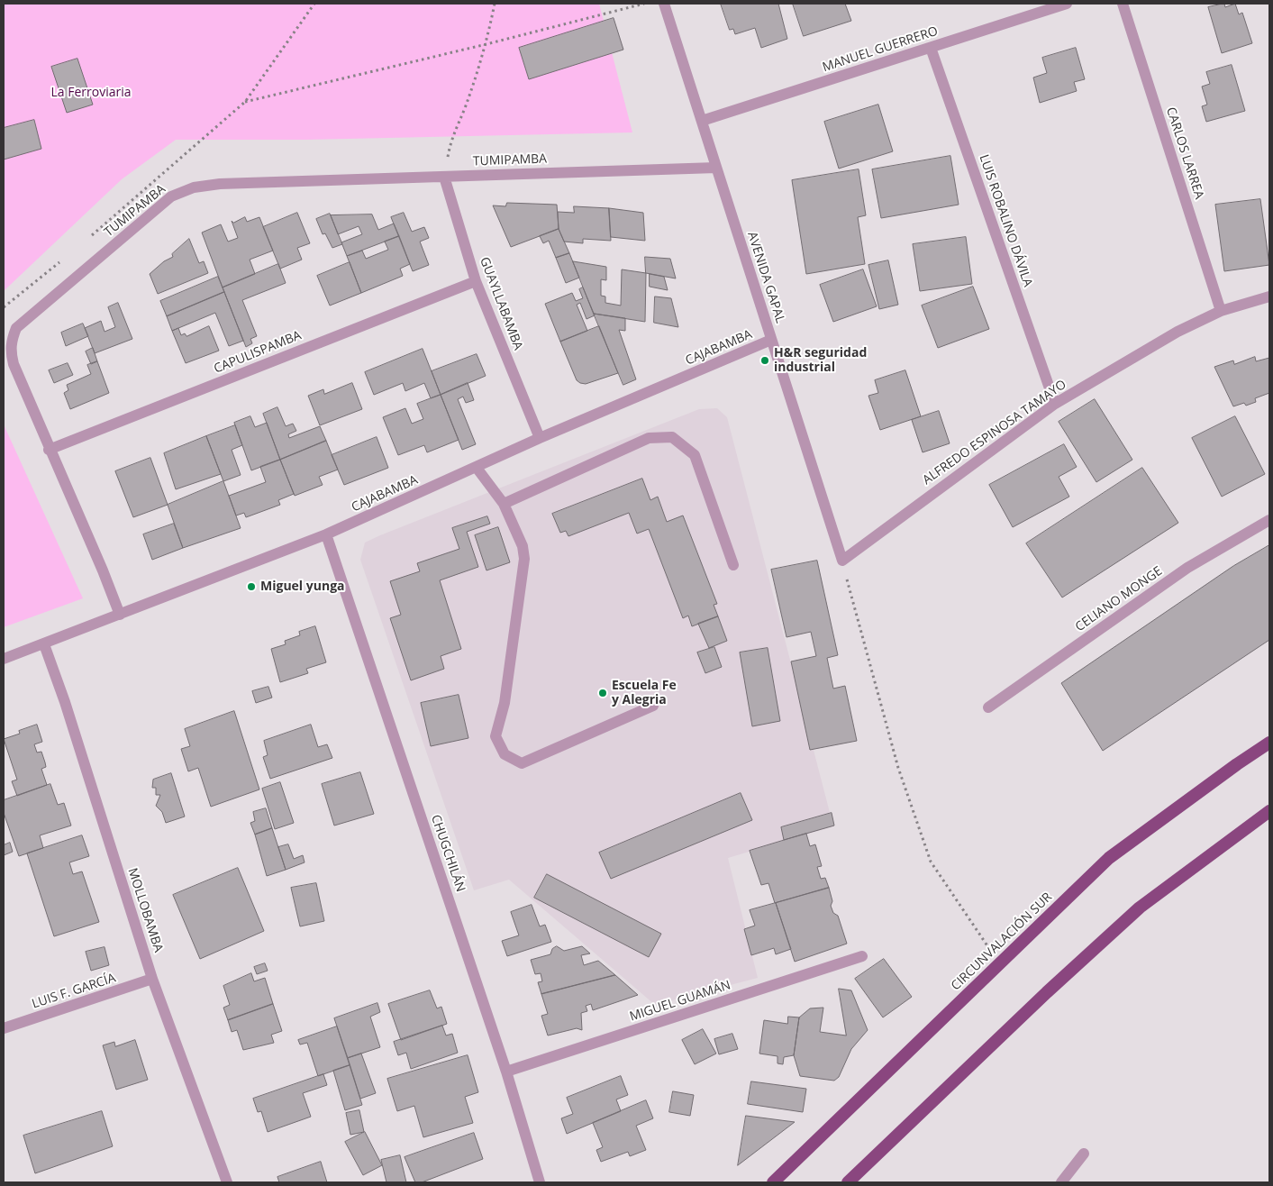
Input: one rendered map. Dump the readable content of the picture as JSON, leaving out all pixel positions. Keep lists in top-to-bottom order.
{
  "streets": {
    "highway": ["CIRCUNVALACIÓN SUR"],
    "street": [
      "MANUEL GUERRERO",
      "CARLOS LARREA",
      "TUMIPAMBA",
      "LUIS ROBALINO DÁVILA",
      "AVENIDA GAPAL",
      "GUAYLLABAMBA",
      "CAJABAMBA",
      "CAPULISPAMBA",
      "ALFREDO ESPINOSA TAMAYO",
      "CELIANO MONGE",
      "CHUGCHILÁN",
      "MOLLOBAMBA",
      "LUIS F. GARCÍA",
      "MIGUEL GUAMÁN"
    ]
  },
  "crossings": [
    ["MANUEL GUERRERO", "LUIS ROBALINO DÁVILA"],
    ["MANUEL GUERRERO", "AVENIDA GAPAL"],
    ["CARLOS LARREA", "ALFREDO ESPINOSA TAMAYO"],
    ["TUMIPAMBA", "AVENIDA GAPAL"],
    ["TUMIPAMBA", "GUAYLLABAMBA"],
    ["TUMIPAMBA", "CAJABAMBA"],
    ["TUMIPAMBA", "CAPULISPAMBA"],
    ["LUIS ROBALINO DÁVILA", "ALFREDO ESPINOSA TAMAYO"],
    ["AVENIDA GAPAL", "CAJABAMBA"],
    ["AVENIDA GAPAL", "ALFREDO ESPINOSA TAMAYO"],
    ["GUAYLLABAMBA", "CAJABAMBA"],
    ["GUAYLLABAMBA", "CAPULISPAMBA"],
    ["CAJABAMBA", "CHUGCHILÁN"],
    ["CAJABAMBA", "MOLLOBAMBA"],
    ["CHUGCHILÁN", "MIGUEL GUAMÁN"],
    ["MOLLOBAMBA", "LUIS F. GARCÍA"]
  ],
  "parks": ["La Ferroviaria"],
  "places": ["H&R seguridad industrial", "Miguel yunga", "Escuela Fe y Alegria"]
}
